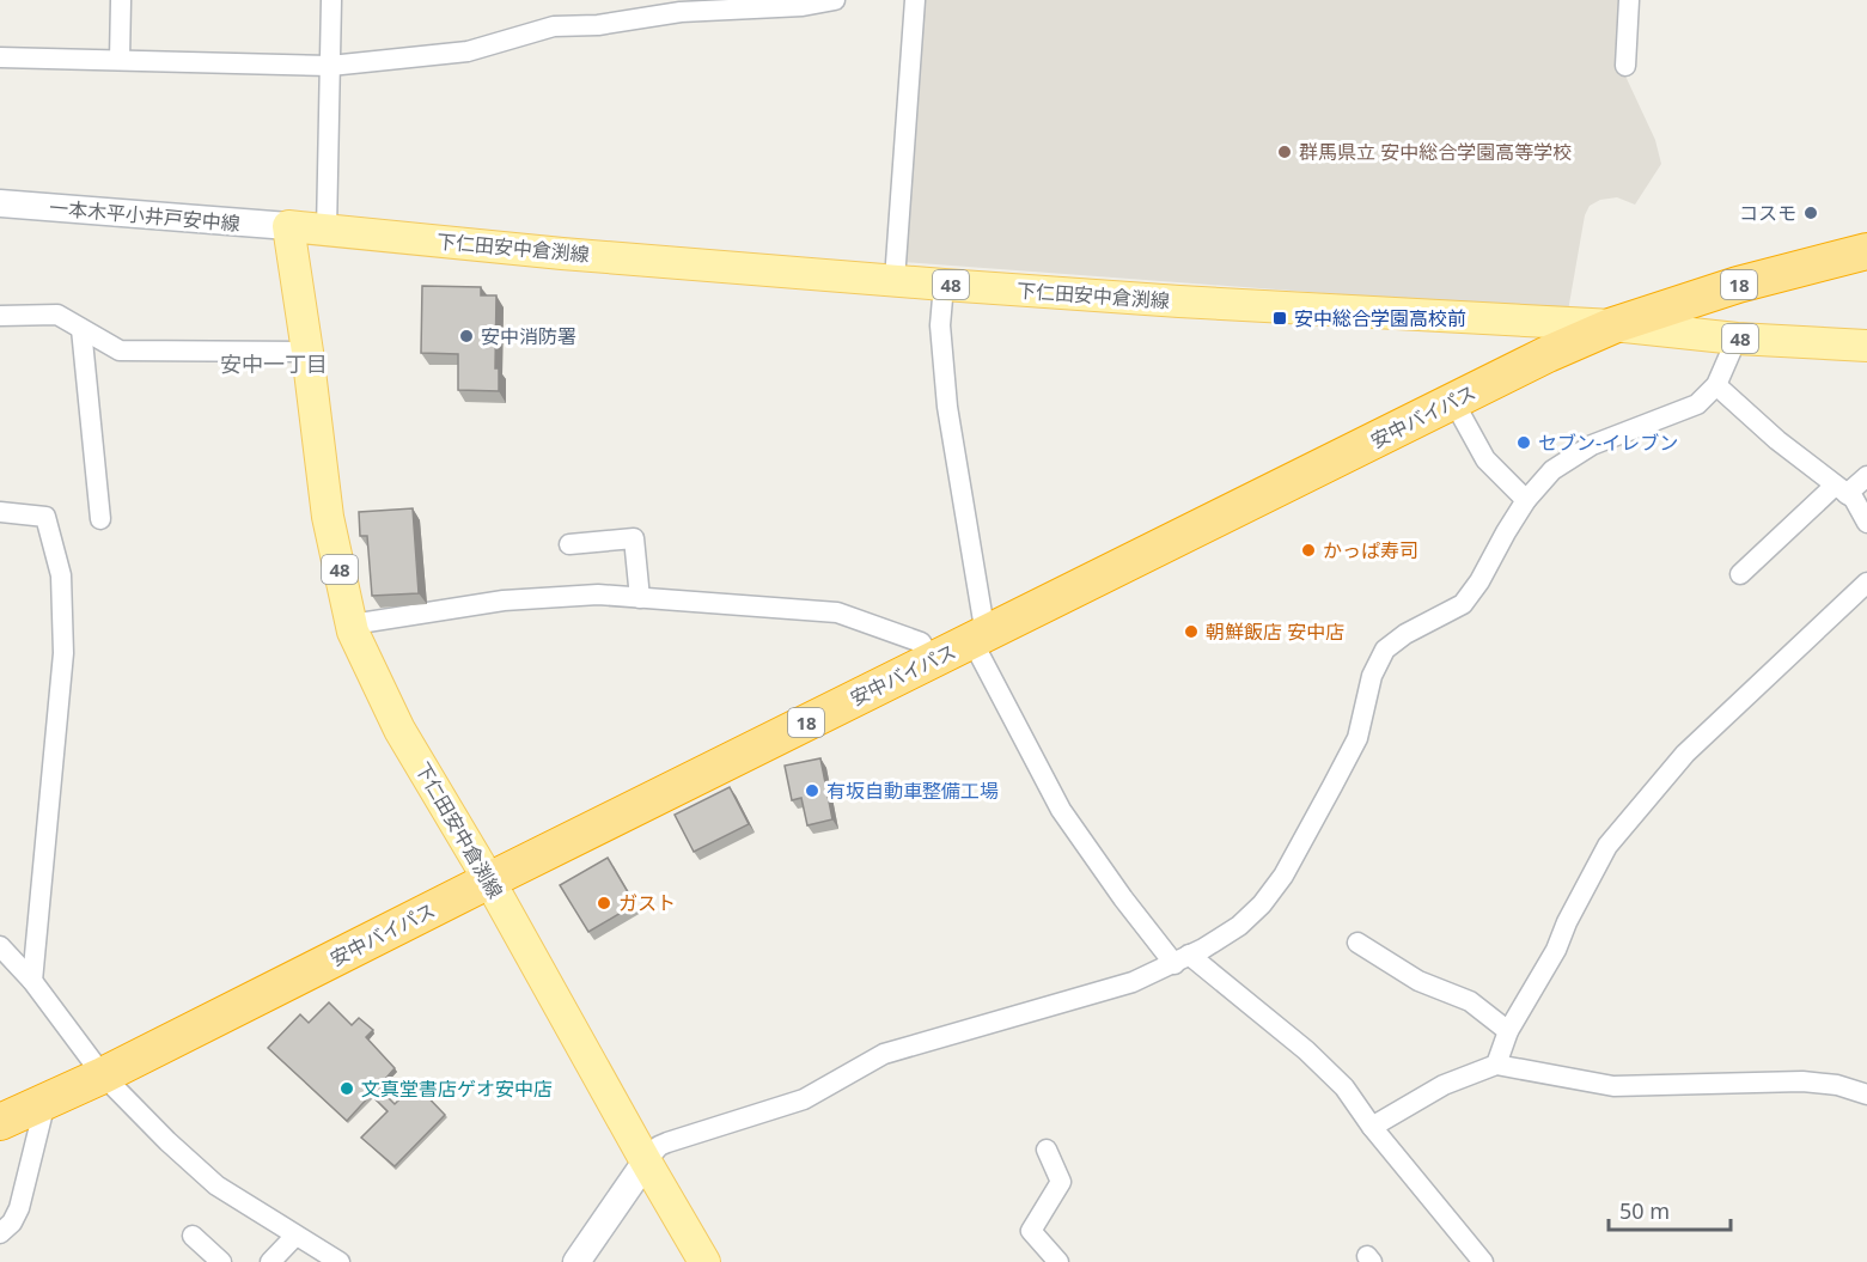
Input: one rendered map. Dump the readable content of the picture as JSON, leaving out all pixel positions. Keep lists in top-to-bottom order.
{
  "streets": {
    "highway": ["18", "安中バイパス"],
    "main road": ["一本木平小井戸安中線", "下仁田安中倉渕線", "48"]
  },
  "crossings": [
    ["一本木平小井戸安中線", "下仁田安中倉渕線"],
    ["下仁田安中倉渕線", "18"],
    ["下仁田安中倉渕線", "安中バイパス"],
    ["18", "安中バイパス"]
  ],
  "districts": ["安中一丁目"],
  "places": {
    "other": [
      "群馬県立 安中総合学園高等学校",
      "コスモ",
      "安中消防署",
      "セブン-イレブン",
      "かっぱ寿司",
      "朝鮮飯店 安中店",
      "有坂自動車整備工場",
      "ガスト",
      "文真堂書店ゲオ安中店"
    ],
    "transit": ["安中総合学園高校前"]
  },
  "scale_bar": "50 m"
}
